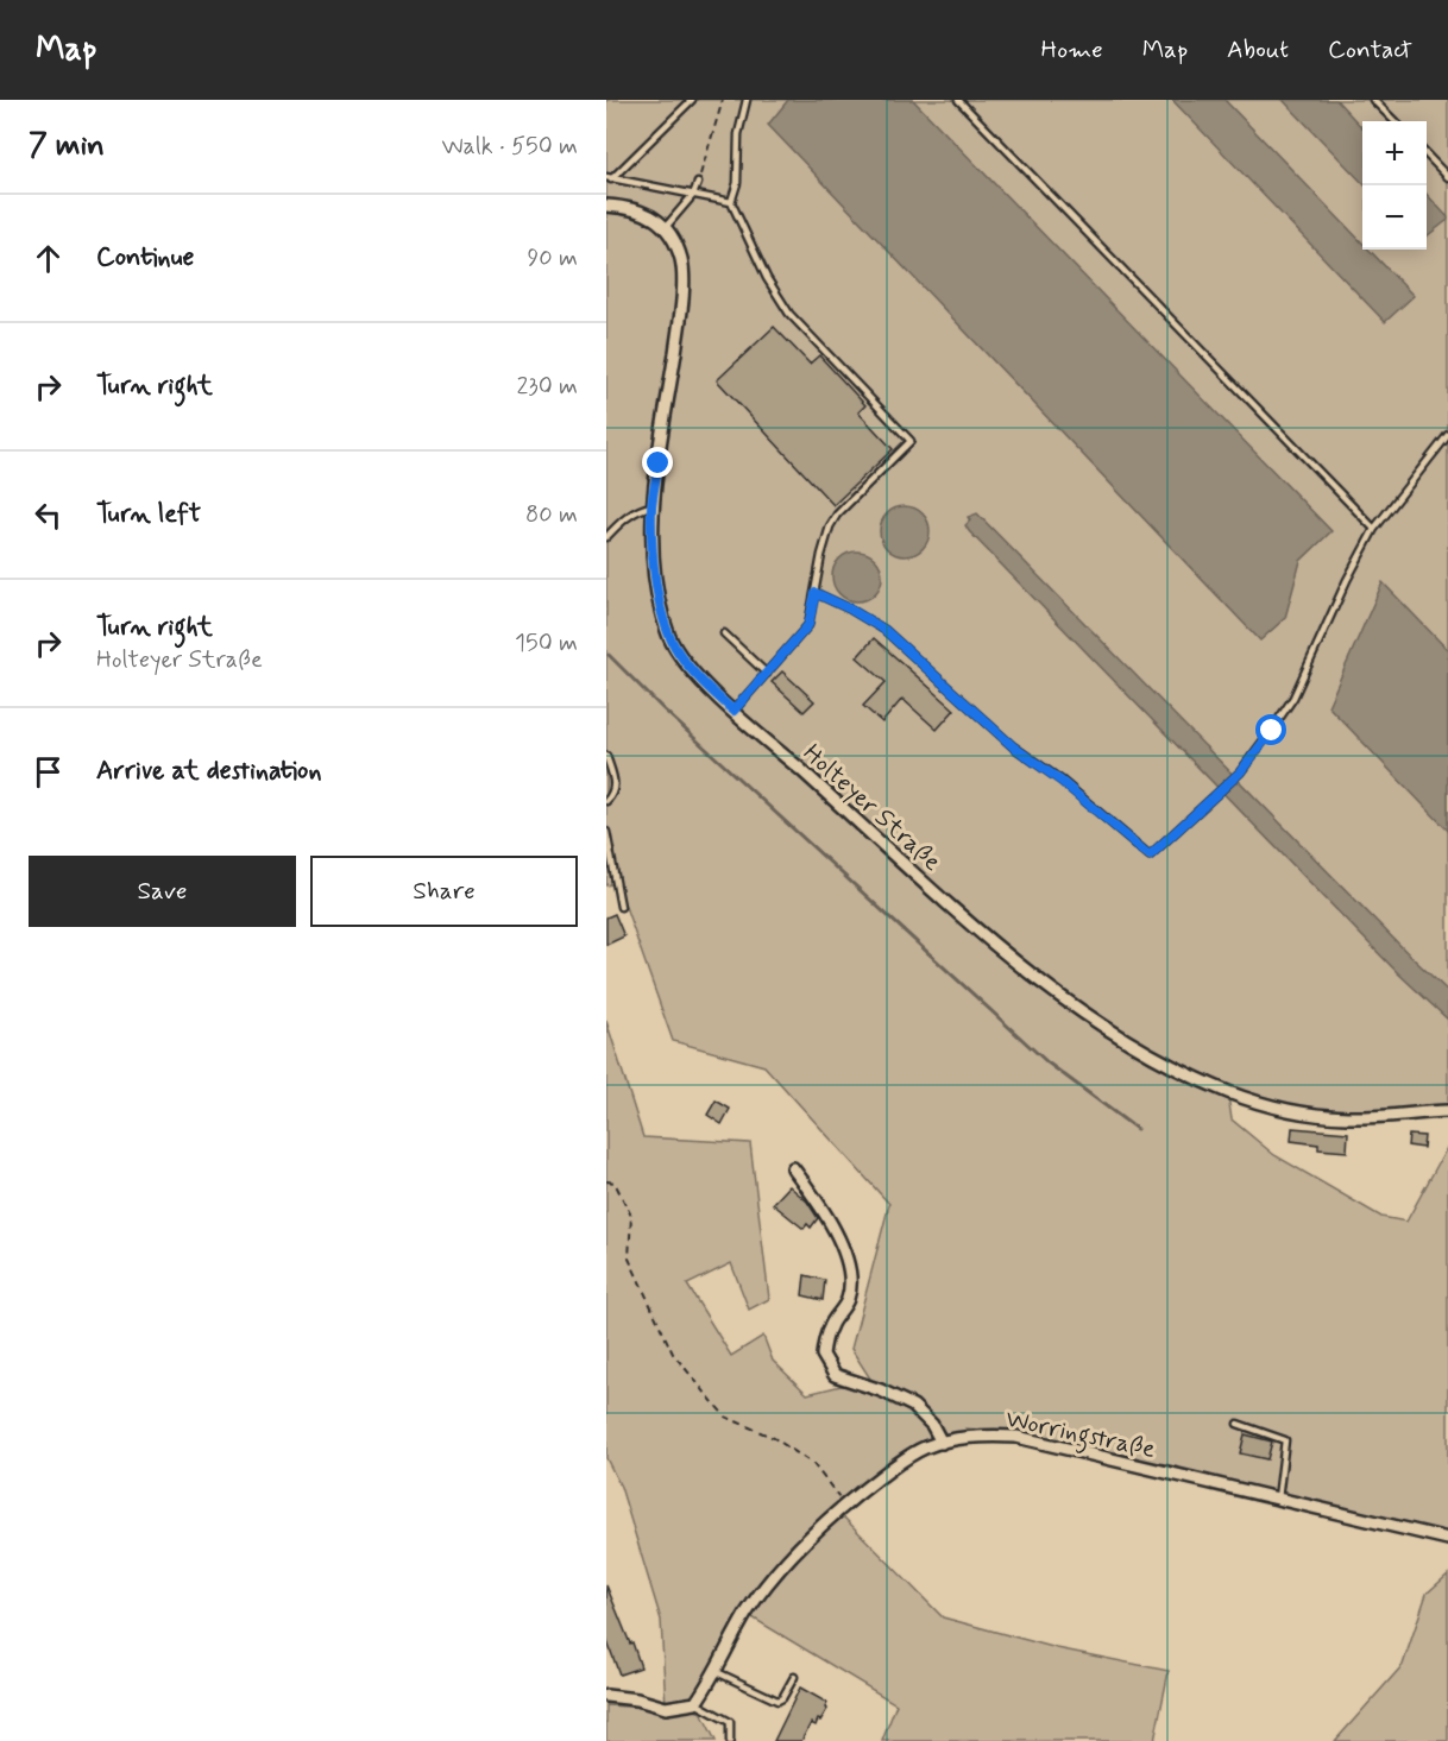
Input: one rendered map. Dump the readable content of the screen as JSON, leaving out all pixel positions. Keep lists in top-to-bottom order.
{
  "streets": {
    "street": ["Holteyer Straße", "Worringstraße"]
  },
  "page": {
    "header": "Map",
    "nav": [
      "Home",
      "Map",
      "About",
      "Contact"
    ],
    "heading": ["7 min", "Walk · 550 m"],
    "map_buttons": ["+", "−"],
    "list": [
      ["Continue", "90 m"],
      ["Turn right", "230 m"],
      ["Turn left", "80 m"],
      ["Turn right", "Holteyer Straße", "150 m"],
      "Arrive at destination"
    ],
    "buttons": ["Save", "Share"]
  }
}
